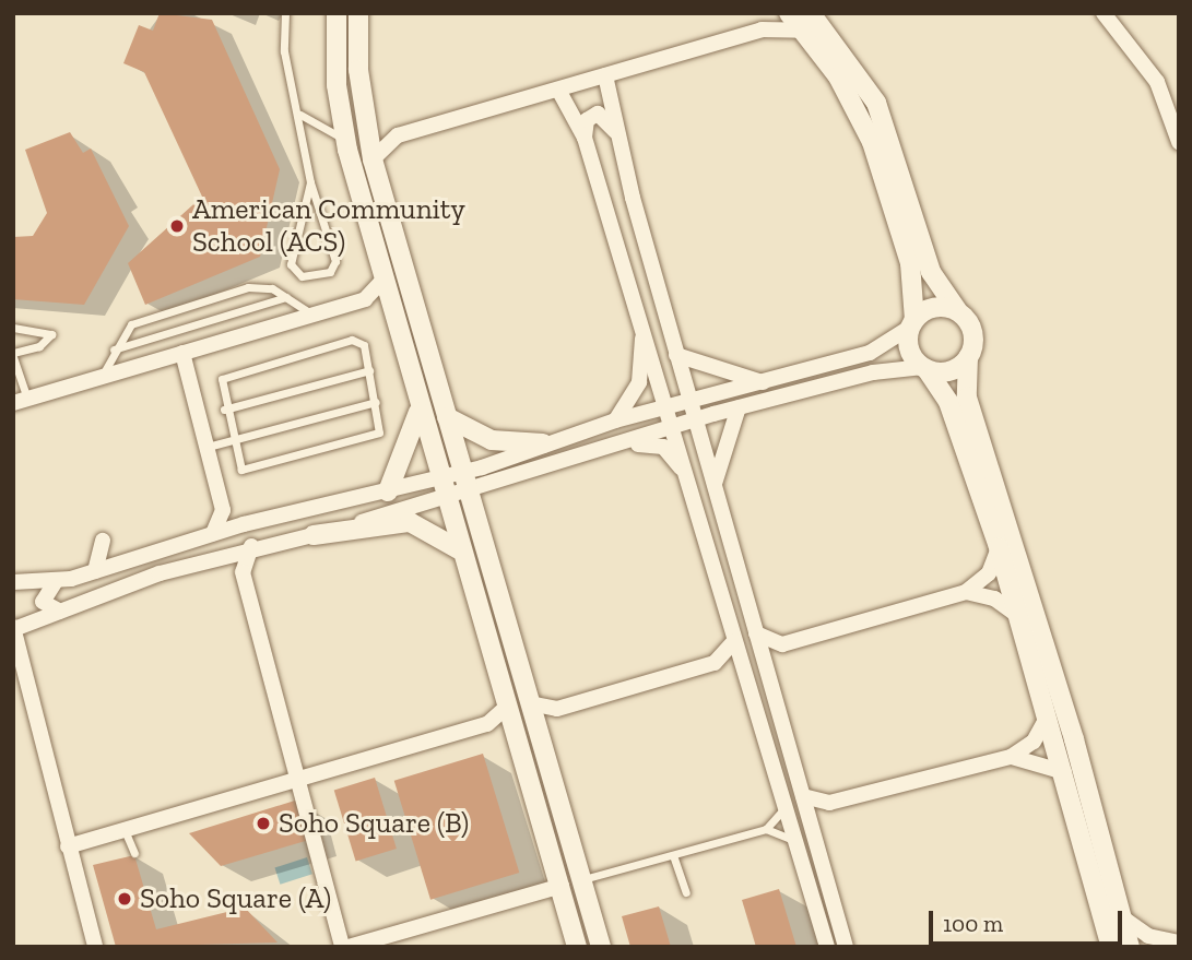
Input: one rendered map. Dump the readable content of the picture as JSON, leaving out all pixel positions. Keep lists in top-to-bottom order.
{
  "places": ["American Community School (ACS)", "Soho Square (B)", "Soho Square (A)"],
  "scale_bar": "100 m"
}
